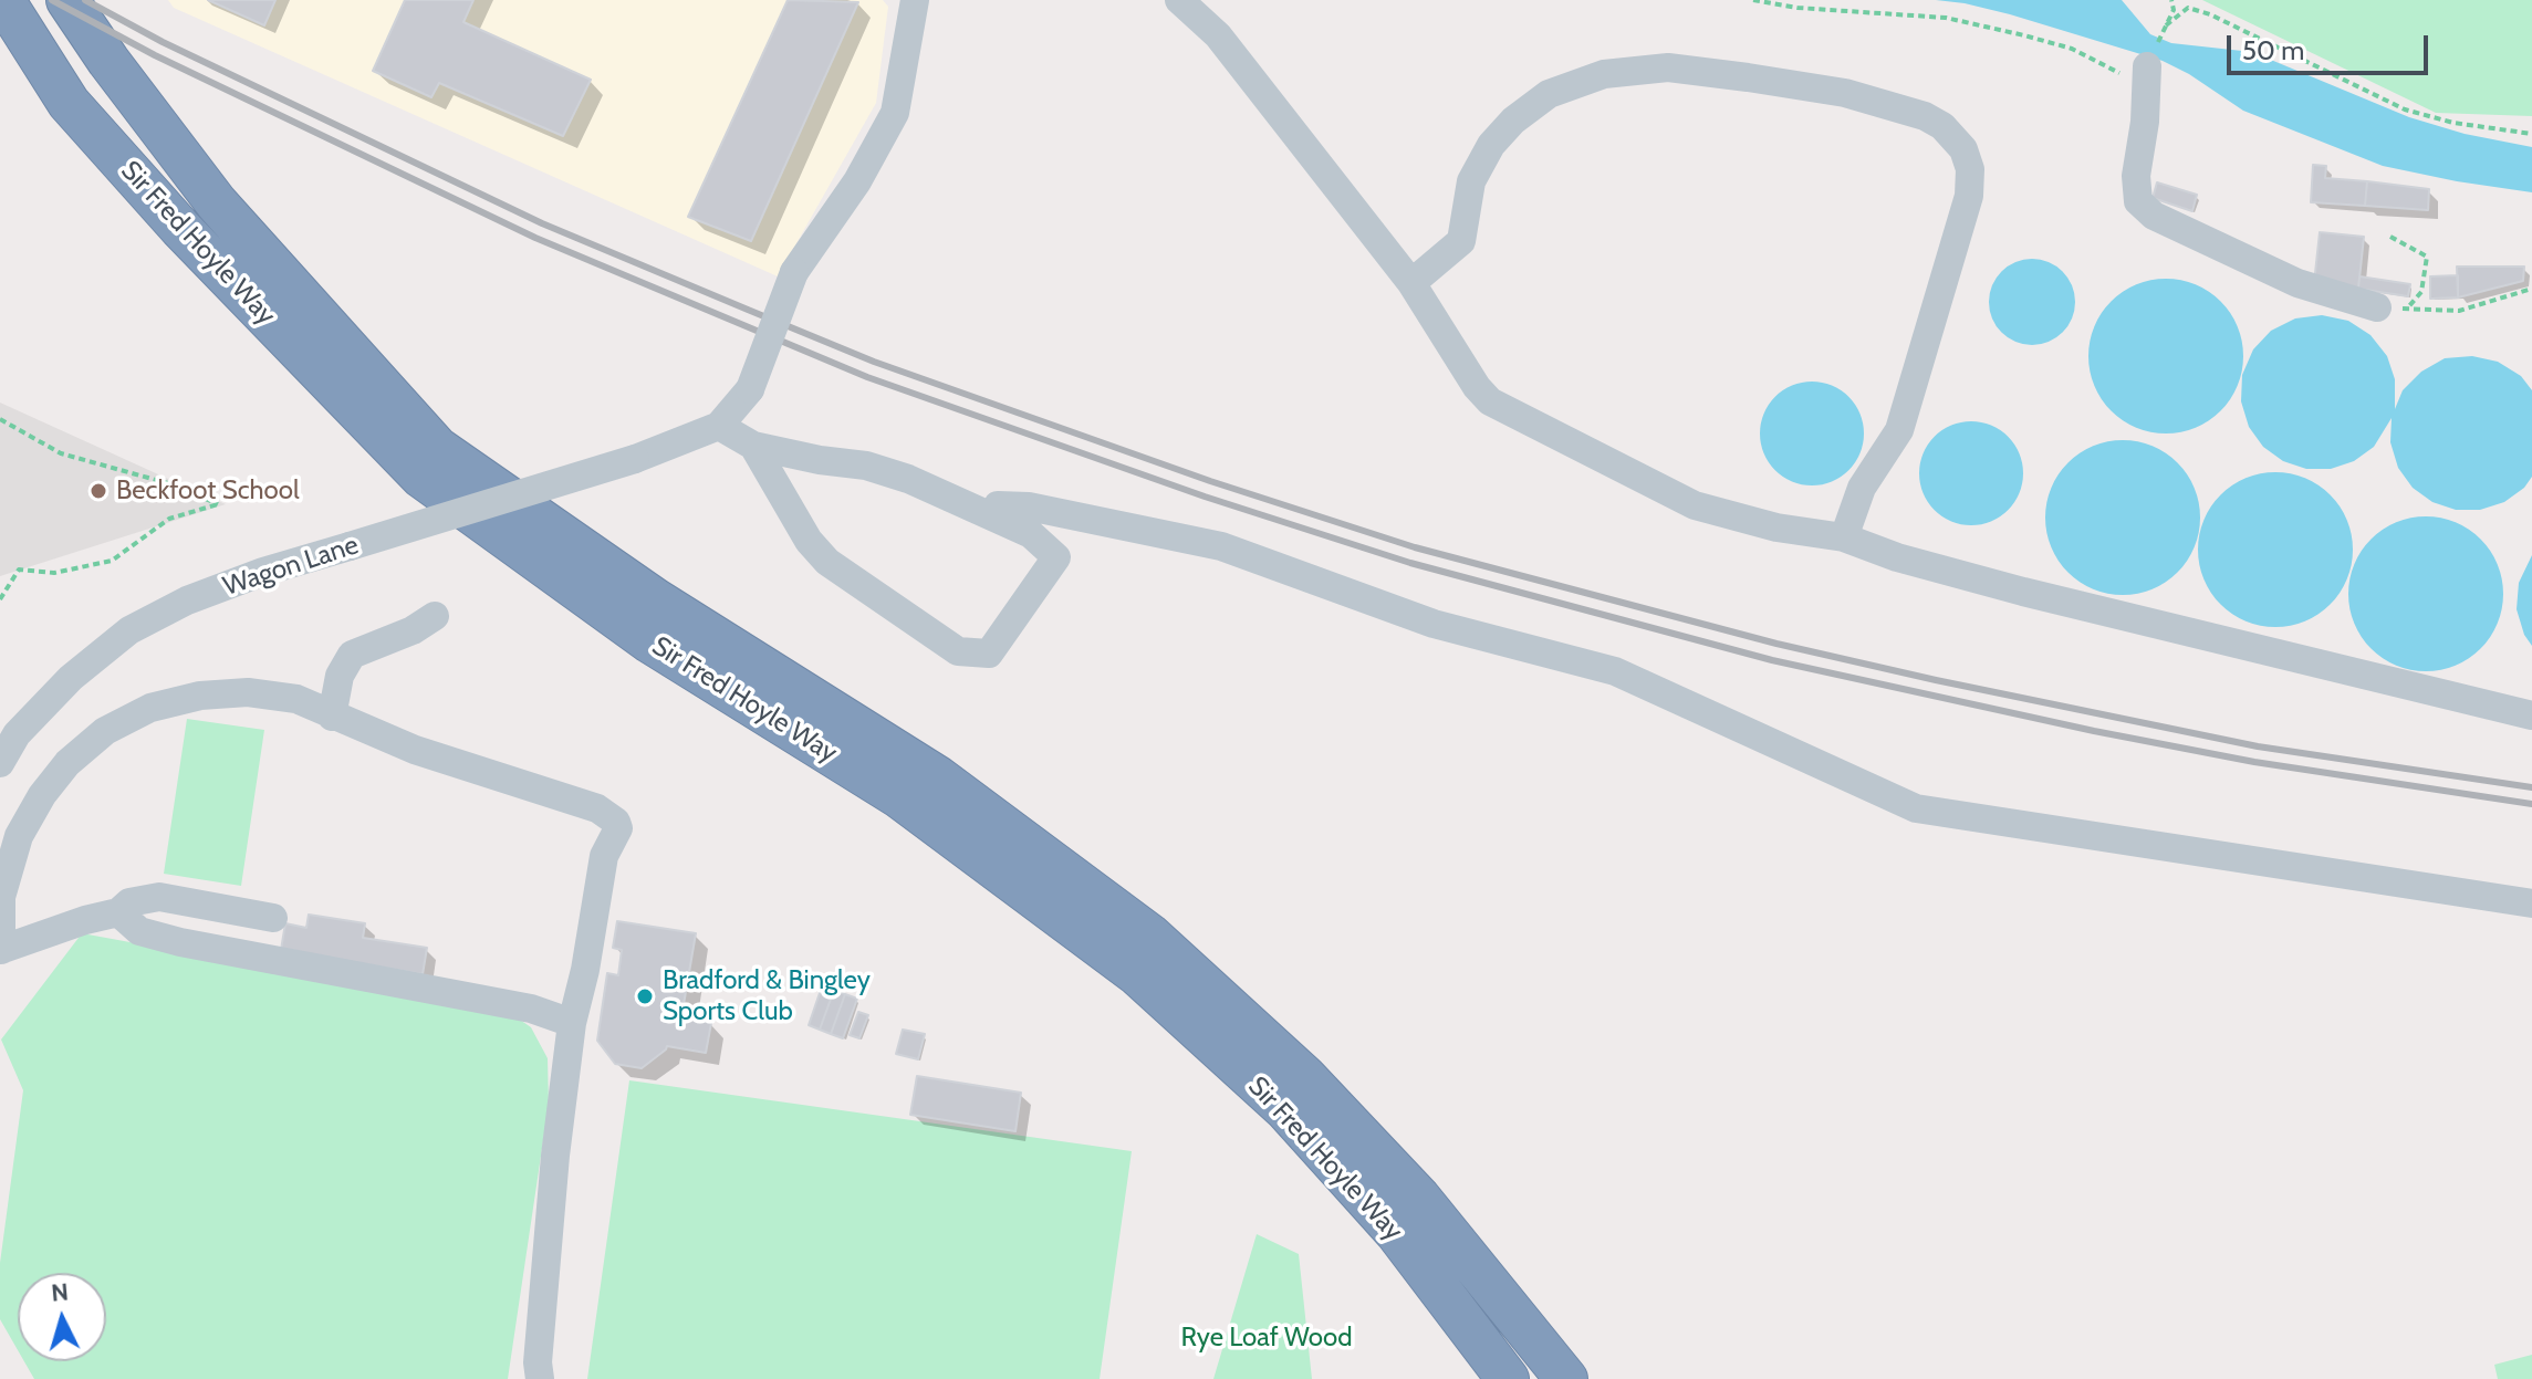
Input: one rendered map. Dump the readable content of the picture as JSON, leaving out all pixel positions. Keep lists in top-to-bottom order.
{
  "streets": {
    "highway": ["Sir Fred Hoyle Way"],
    "street": ["Wagon Lane"]
  },
  "parks": ["Rye Loaf Wood"],
  "places": ["Beckfoot School", "Bradford & Bingley Sports Club"],
  "scale_bar": "50 m",
  "north": "top"
}
